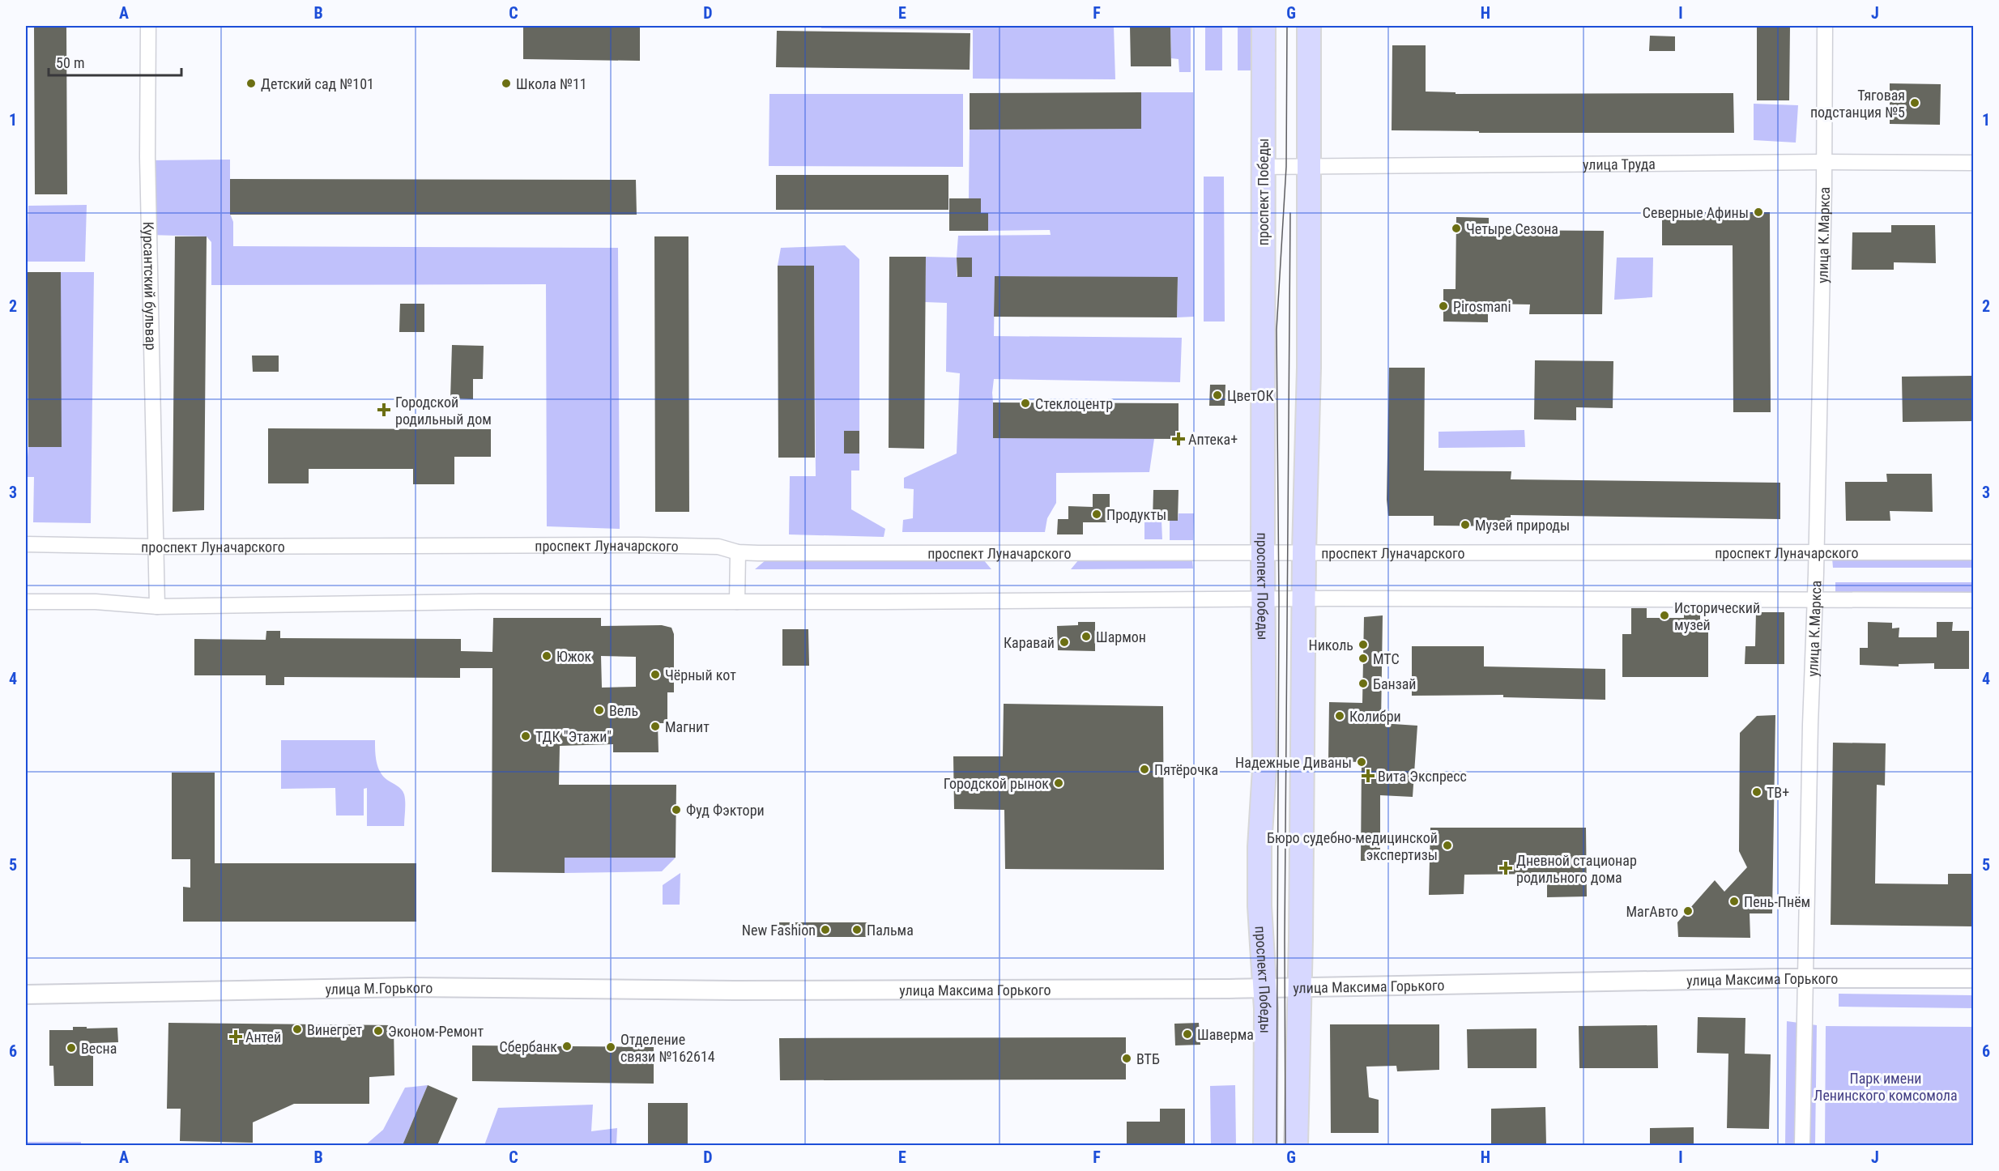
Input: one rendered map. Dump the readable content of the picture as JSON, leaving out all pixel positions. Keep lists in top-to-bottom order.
{
  "streets": {
    "main road": ["проспект Победы"],
    "street": [
      "улица Труда",
      "улица К.Маркса",
      "Курсантский бульвар",
      "проспект Луначарского",
      "улица Максима Горького",
      "улица М.Горького"
    ]
  },
  "crossings": [
    ["улица Труда", "проспект Победы"],
    ["улица Труда", "улица К.Маркса"],
    ["проспект Победы", "проспект Луначарского"],
    ["проспект Победы", "улица Максима Горького"],
    ["улица К.Маркса", "проспект Луначарского"],
    ["улица К.Маркса", "улица Максима Горького"],
    ["Курсантский бульвар", "проспект Луначарского"],
    ["улица Максима Горького", "улица М.Горького"]
  ],
  "parks": ["Парк имени Ленинского комсомола"],
  "places": {
    "other": [
      "Детский сад №101",
      "Школа №11",
      "Тяговая подстанция №5",
      "Северные Афины",
      "Четыре Сезона",
      "Pirosmani",
      "ЦветОК",
      "Стеклоцентр",
      "Продукты",
      "Музей природы",
      "Исторический музей",
      "Шармон",
      "Каравай",
      "Николь",
      "Южок",
      "МТС",
      "Чёрный кот",
      "Банзай",
      "Вель",
      "Колибри",
      "Магнит",
      "ТДК \"Этажи\"",
      "Надежные Диваны",
      "Пятёрочка",
      "Городской рынок",
      "ТВ+",
      "Фуд Фэктори",
      "Бюро судебно-медицинской экспертизы",
      "Пень-Пнём",
      "МагАвто",
      "New Fashion",
      "Пальма",
      "Винегрет",
      "Эконом-Ремонт",
      "Шаверма",
      "Сбербанк",
      "Отделение связи №162614",
      "Весна",
      "ВТБ"
    ],
    "health": [
      "Городской родильный дом",
      "Аптека+",
      "Вита Экспресс",
      "Дневной стационар родильного дома",
      "Антей"
    ]
  },
  "scale_bar": "50 m",
  "grid": {
    "columns": [
      "A",
      "B",
      "C",
      "D",
      "E",
      "F",
      "G",
      "H",
      "I",
      "J"
    ],
    "rows": [
      "1",
      "2",
      "3",
      "4",
      "5",
      "6"
    ]
  }
}
